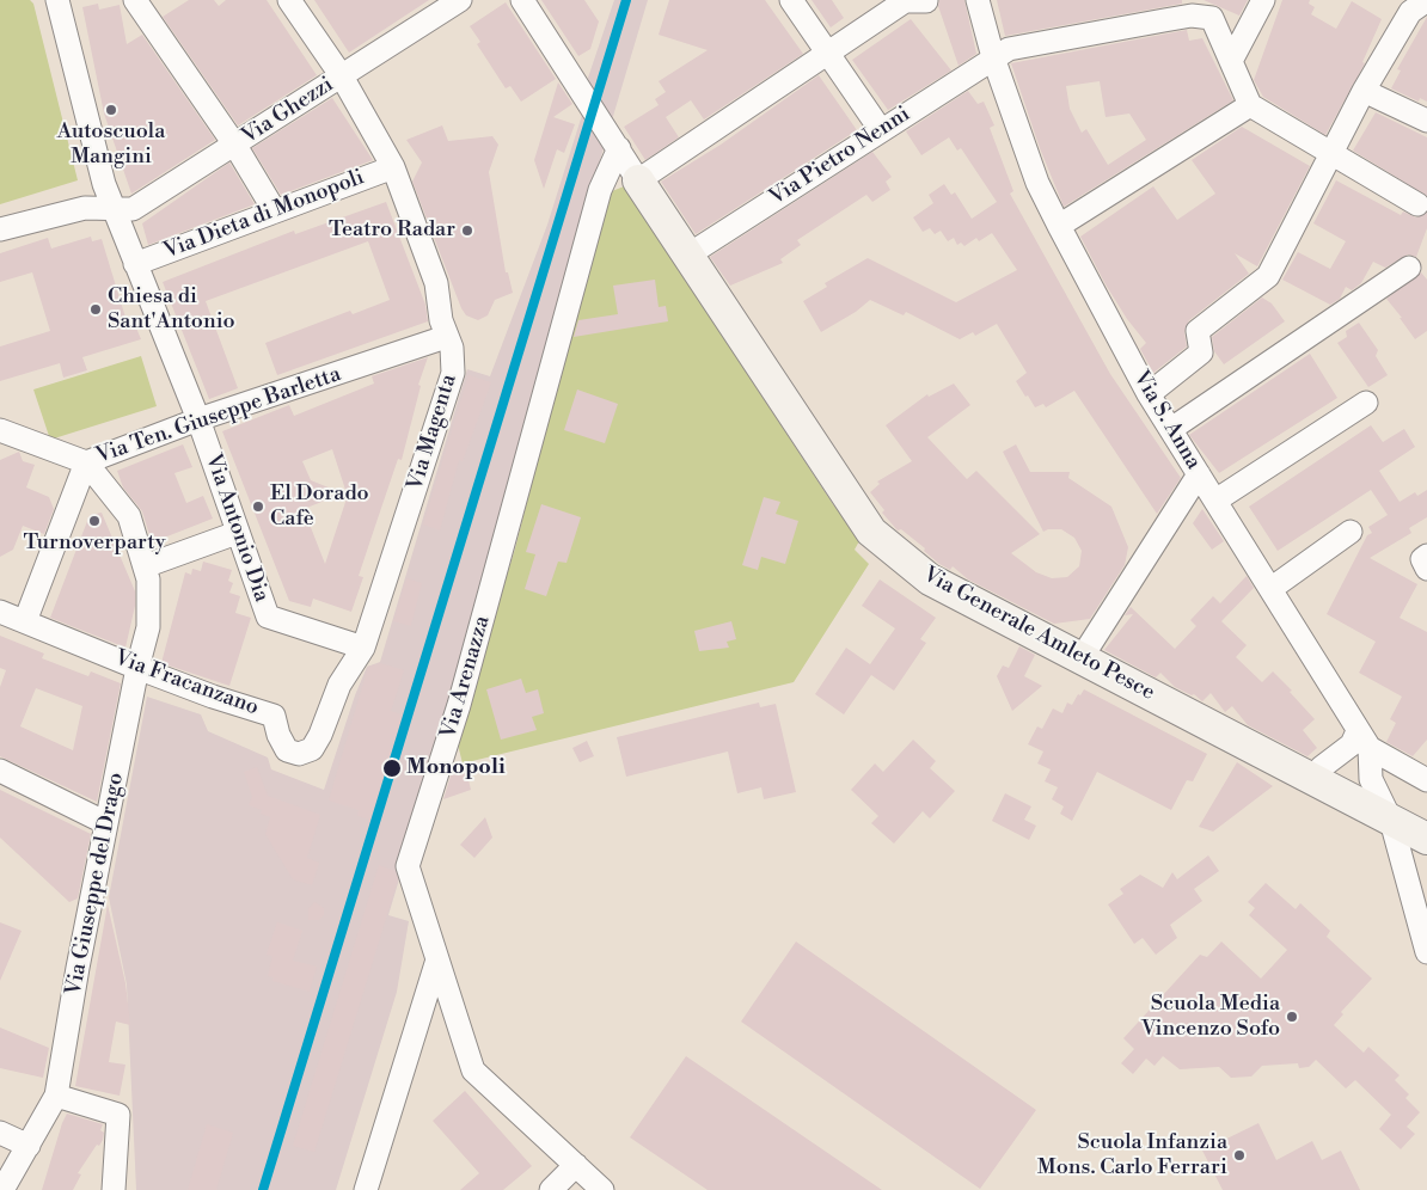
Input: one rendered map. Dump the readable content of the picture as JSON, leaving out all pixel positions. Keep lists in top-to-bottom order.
{
  "streets": {
    "street": [
      "Via Ghezzi",
      "Via Pietro Nenni",
      "Via Dieta di Monopoli",
      "Via Ten. Giuseppe Barletta",
      "Via S. Anna",
      "Via Magenta",
      "Via Antonio Dia",
      "Via Generale Amleto Pesce",
      "Via Arenazza",
      "Via Fracanzano",
      "Via Giuseppe del Drago"
    ]
  },
  "crossings": [
    ["Via Ghezzi", "Via Magenta"],
    ["Via Ghezzi", "Via Antonio Dia"],
    ["Via Pietro Nenni", "Via S. Anna"],
    ["Via Pietro Nenni", "Via Generale Amleto Pesce"],
    ["Via Dieta di Monopoli", "Via Magenta"],
    ["Via Dieta di Monopoli", "Via Antonio Dia"],
    ["Via Ten. Giuseppe Barletta", "Via Magenta"],
    ["Via Ten. Giuseppe Barletta", "Via Antonio Dia"],
    ["Via Ten. Giuseppe Barletta", "Via Fracanzano"],
    ["Via Ten. Giuseppe Barletta", "Via Giuseppe del Drago"],
    ["Via S. Anna", "Via Generale Amleto Pesce"],
    ["Via Magenta", "Via Antonio Dia"],
    ["Via Magenta", "Via Fracanzano"],
    ["Via Antonio Dia", "Via Fracanzano"],
    ["Via Fracanzano", "Via Giuseppe del Drago"]
  ],
  "places": [
    "Autoscuola Mangini",
    "Teatro Radar",
    "Chiesa di Sant'Antonio",
    "El Dorado Cafè",
    "Turnoverparty",
    "Monopoli",
    "Scuola Media Vincenzo Sofo",
    "Scuola Infanzia Mons. Carlo Ferrari"
  ]
}
